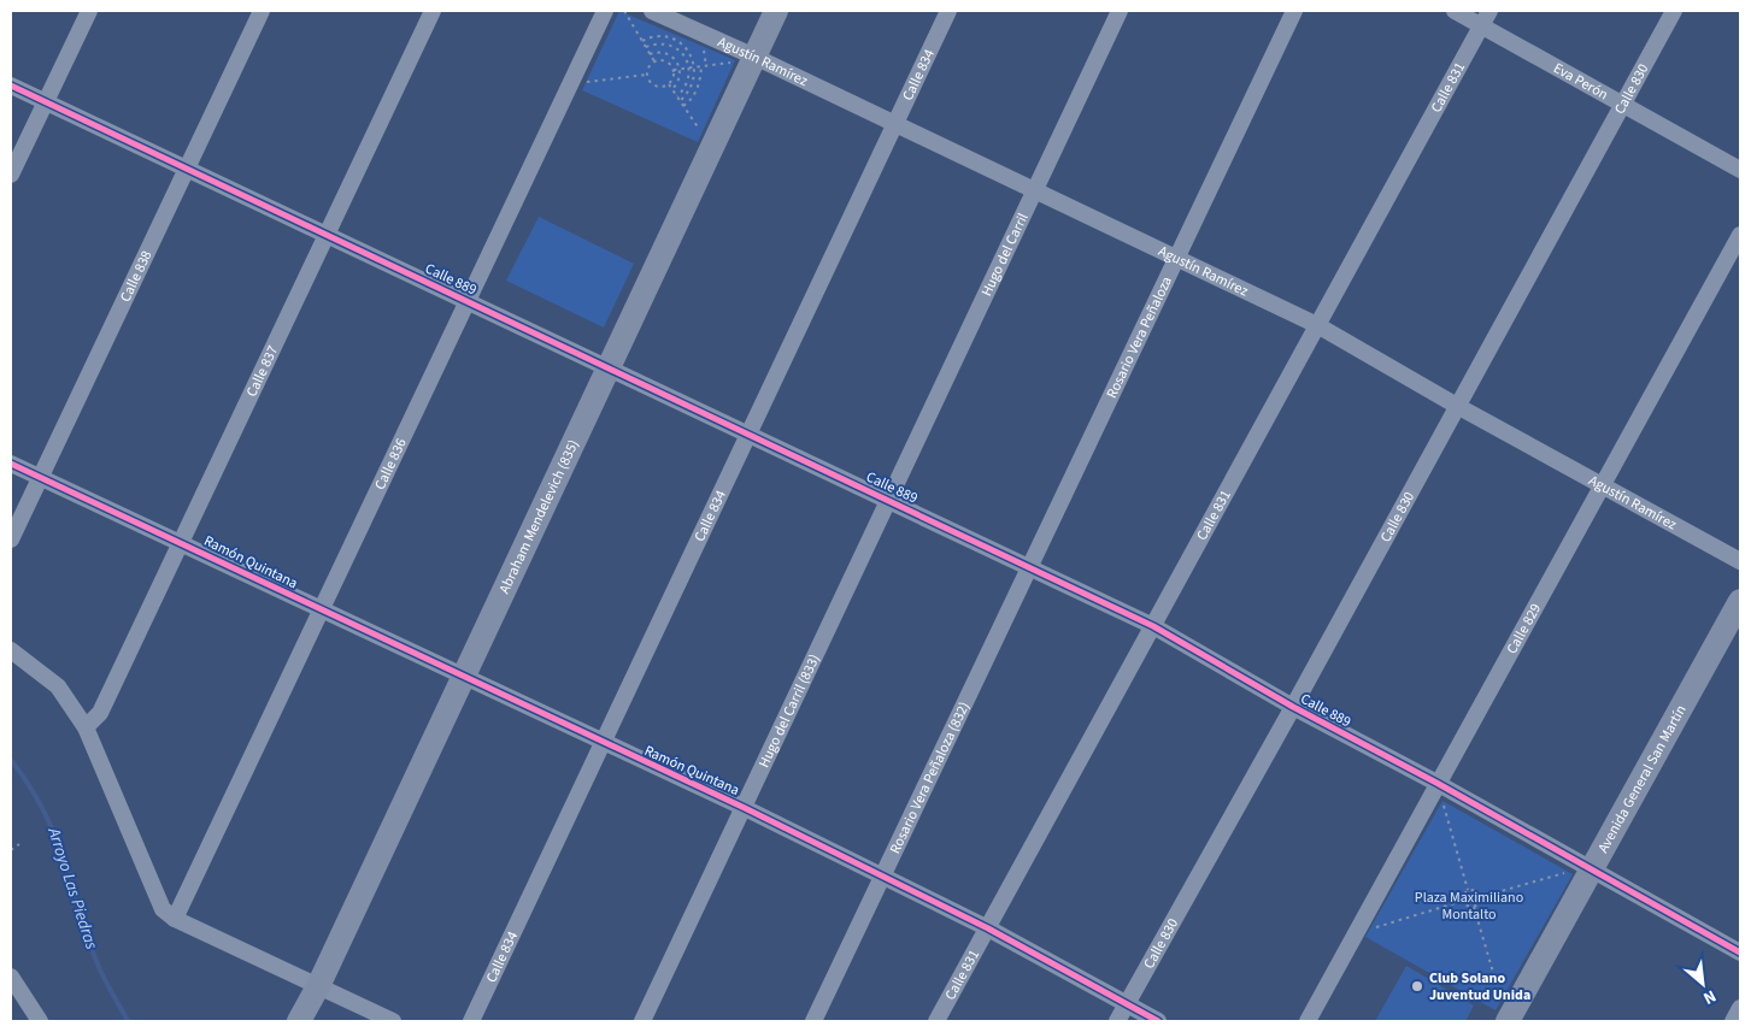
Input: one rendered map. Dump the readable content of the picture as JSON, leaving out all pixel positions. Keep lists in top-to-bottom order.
{
  "streets": {
    "street": [
      "Agustín Ramírez",
      "Calle 834",
      "Eva Perón",
      "Calle 831",
      "Calle 830",
      "Hugo del Carril",
      "Calle 838",
      "Calle 889",
      "Rosario Vera Peñaloza",
      "Calle 837",
      "Calle 836",
      "Abraham Mendelevich (835)",
      "Ramón Quintana",
      "Calle 829",
      "Hugo del Carril (833)",
      "Rosario Vera Peñaloza (832)",
      "Avenida General San Martín"
    ]
  },
  "crossings": [
    ["Agustín Ramírez", "Calle 834"],
    ["Agustín Ramírez", "Calle 831"],
    ["Agustín Ramírez", "Calle 830"],
    ["Agustín Ramírez", "Hugo del Carril"],
    ["Agustín Ramírez", "Rosario Vera Peñaloza"],
    ["Agustín Ramírez", "Abraham Mendelevich (835)"],
    ["Agustín Ramírez", "Calle 829"],
    ["Calle 834", "Calle 889"],
    ["Calle 834", "Ramón Quintana"],
    ["Eva Perón", "Calle 831"],
    ["Eva Perón", "Calle 830"],
    ["Calle 831", "Calle 889"],
    ["Calle 831", "Ramón Quintana"],
    ["Calle 830", "Calle 889"],
    ["Calle 830", "Ramón Quintana"],
    ["Hugo del Carril", "Calle 889"],
    ["Hugo del Carril", "Hugo del Carril (833)"],
    ["Calle 838", "Calle 889"],
    ["Calle 838", "Ramón Quintana"],
    ["Calle 889", "Rosario Vera Peñaloza"],
    ["Calle 889", "Calle 837"],
    ["Calle 889", "Calle 836"],
    ["Calle 889", "Abraham Mendelevich (835)"],
    ["Calle 889", "Calle 829"],
    ["Calle 889", "Hugo del Carril (833)"],
    ["Calle 889", "Rosario Vera Peñaloza (832)"],
    ["Calle 889", "Avenida General San Martín"],
    ["Rosario Vera Peñaloza", "Rosario Vera Peñaloza (832)"],
    ["Calle 837", "Ramón Quintana"],
    ["Calle 836", "Ramón Quintana"],
    ["Abraham Mendelevich (835)", "Ramón Quintana"],
    ["Ramón Quintana", "Hugo del Carril (833)"],
    ["Ramón Quintana", "Rosario Vera Peñaloza (832)"]
  ],
  "water": ["Arroyo Las Piedras"],
  "parks": ["Plaza Maximiliano Montalto"],
  "places": ["Club Solano Juventud Unida"],
  "north": "bottom right"
}
